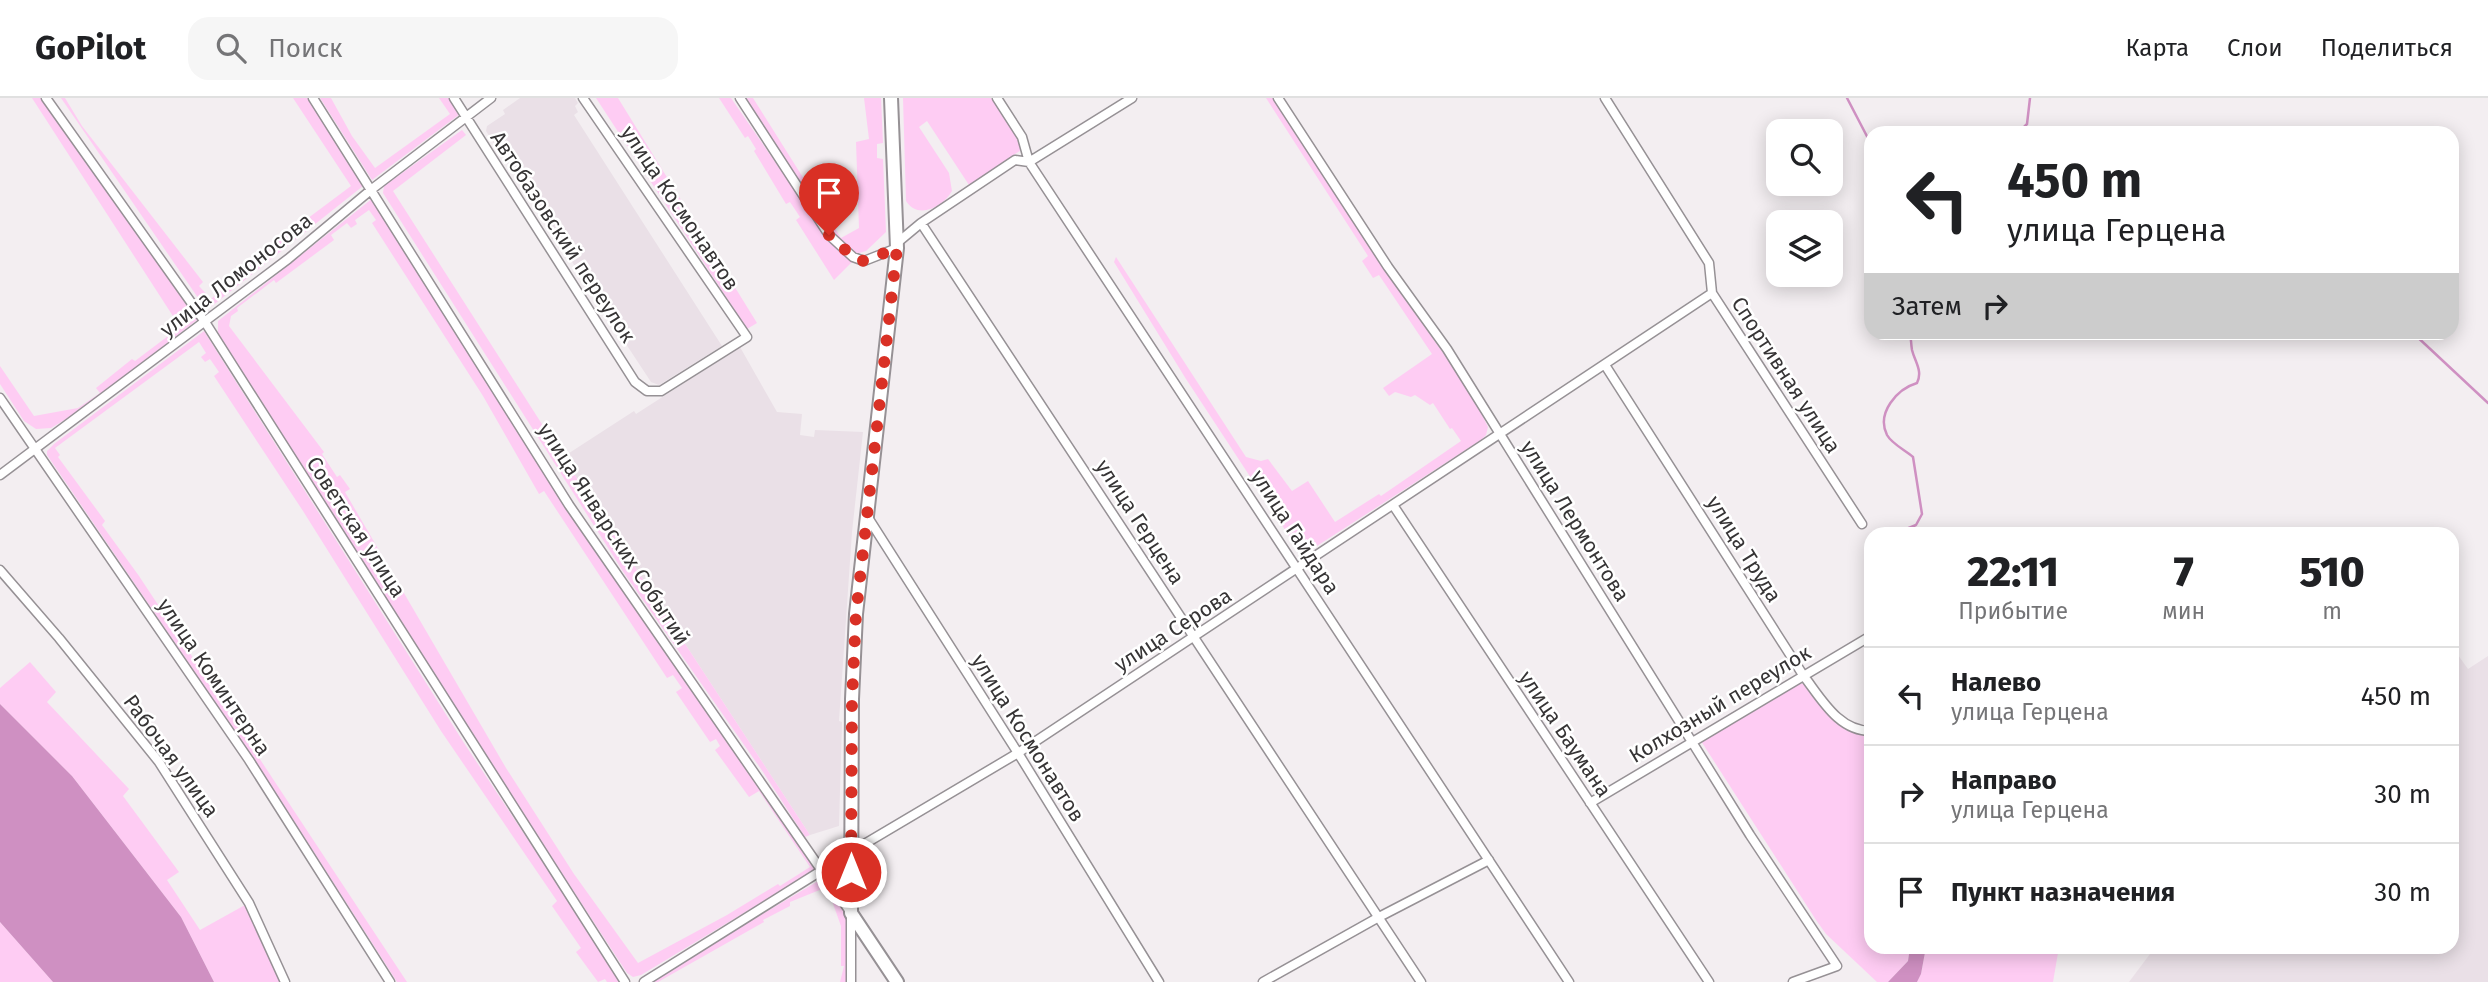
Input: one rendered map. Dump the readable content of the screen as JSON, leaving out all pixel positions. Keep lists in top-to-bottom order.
{
  "streets": {
    "street": [
      "улица Космонавтов",
      "Автобазовский переулок",
      "улица Ломоносова",
      "Спортивная улица",
      "улица Лермонтова",
      "улица Герцена",
      "Советская улица",
      "улица Гайдара",
      "улица Январских Событий",
      "улица Труда",
      "улица Серова",
      "улица Коминтерна",
      "Колхозный переулок",
      "улица Баумана",
      "Рабочая улица"
    ]
  },
  "crossings": [
    ["улица Космонавтов", "Автобазовский переулок"],
    ["улица Космонавтов", "улица Серова"],
    ["Автобазовский переулок", "улица Ломоносова"],
    ["улица Ломоносова", "Советская улица"],
    ["улица Ломоносова", "улица Январских Событий"],
    ["улица Ломоносова", "улица Коминтерна"],
    ["Спортивная улица", "улица Серова"],
    ["улица Лермонтова", "улица Серова"],
    ["улица Лермонтова", "Колхозный переулок"],
    ["улица Герцена", "улица Серова"],
    ["улица Гайдара", "улица Серова"],
    ["улица Январских Событий", "улица Серова"],
    ["улица Труда", "улица Серова"],
    ["улица Труда", "Колхозный переулок"],
    ["улица Серова", "улица Баумана"],
    ["Колхозный переулок", "улица Баумана"]
  ],
  "page": {
    "header": "GoPilot",
    "search": "Поиск",
    "nav": ["Карта", "Слои", "Поделиться"],
    "turn": ["450 m", "улица Герцена"],
    "then": "Затем",
    "eta": [
      "22:11",
      "Прибытие",
      "7",
      "мин",
      "510",
      "m"
    ],
    "list": [
      {
        "name": "Налево",
        "note": "улица Герцена",
        "value": "450 m"
      },
      {
        "name": "Направо",
        "note": "улица Герцена",
        "value": "30 m"
      },
      {
        "name": "Пункт назначения",
        "value": "30 m"
      }
    ]
  }
}
